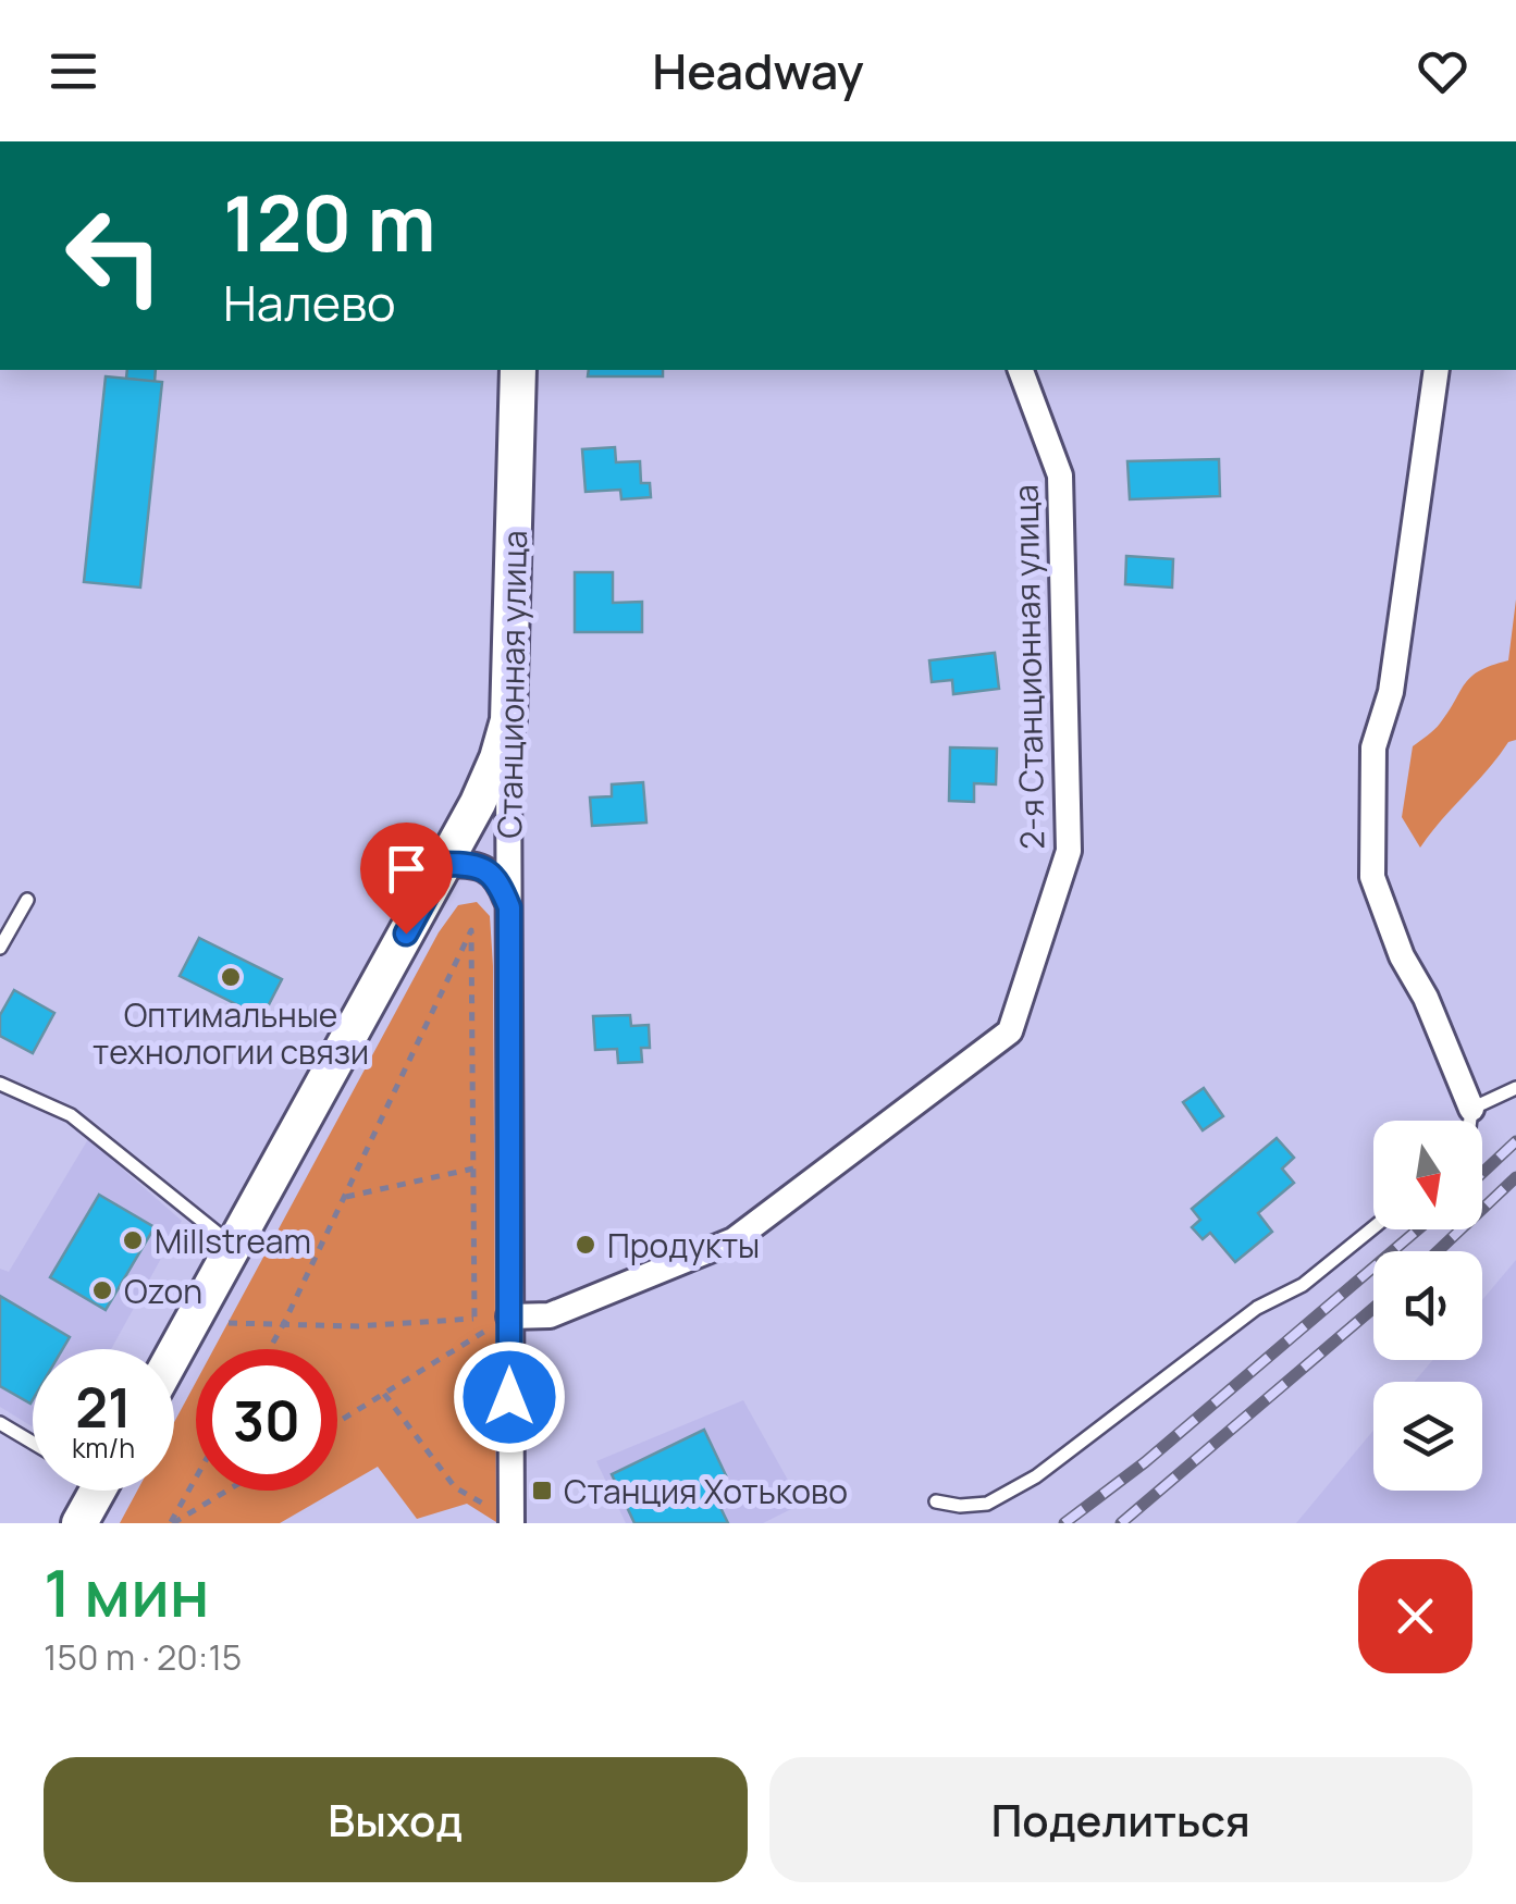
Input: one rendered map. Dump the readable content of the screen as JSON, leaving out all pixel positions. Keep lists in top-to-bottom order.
{
  "streets": {
    "main road": ["Станционная улица"],
    "street": ["2-я Станционная улица"]
  },
  "crossings": [
    ["2-я Станционная улица", "Станционная улица"]
  ],
  "places": {
    "other": [
      "Оптимальные технологии связи",
      "Millstream",
      "Продукты",
      "Ozon"
    ],
    "transit": ["Станция Хотьково"]
  },
  "north": "bottom",
  "page": {
    "header": "Headway",
    "turn": ["120 m", "Налево"],
    "speed": "21 km/h",
    "limit": "30",
    "heading": ["1 мин", "150 m · 20:15"],
    "buttons": ["Выход", "Поделиться"]
  }
}
